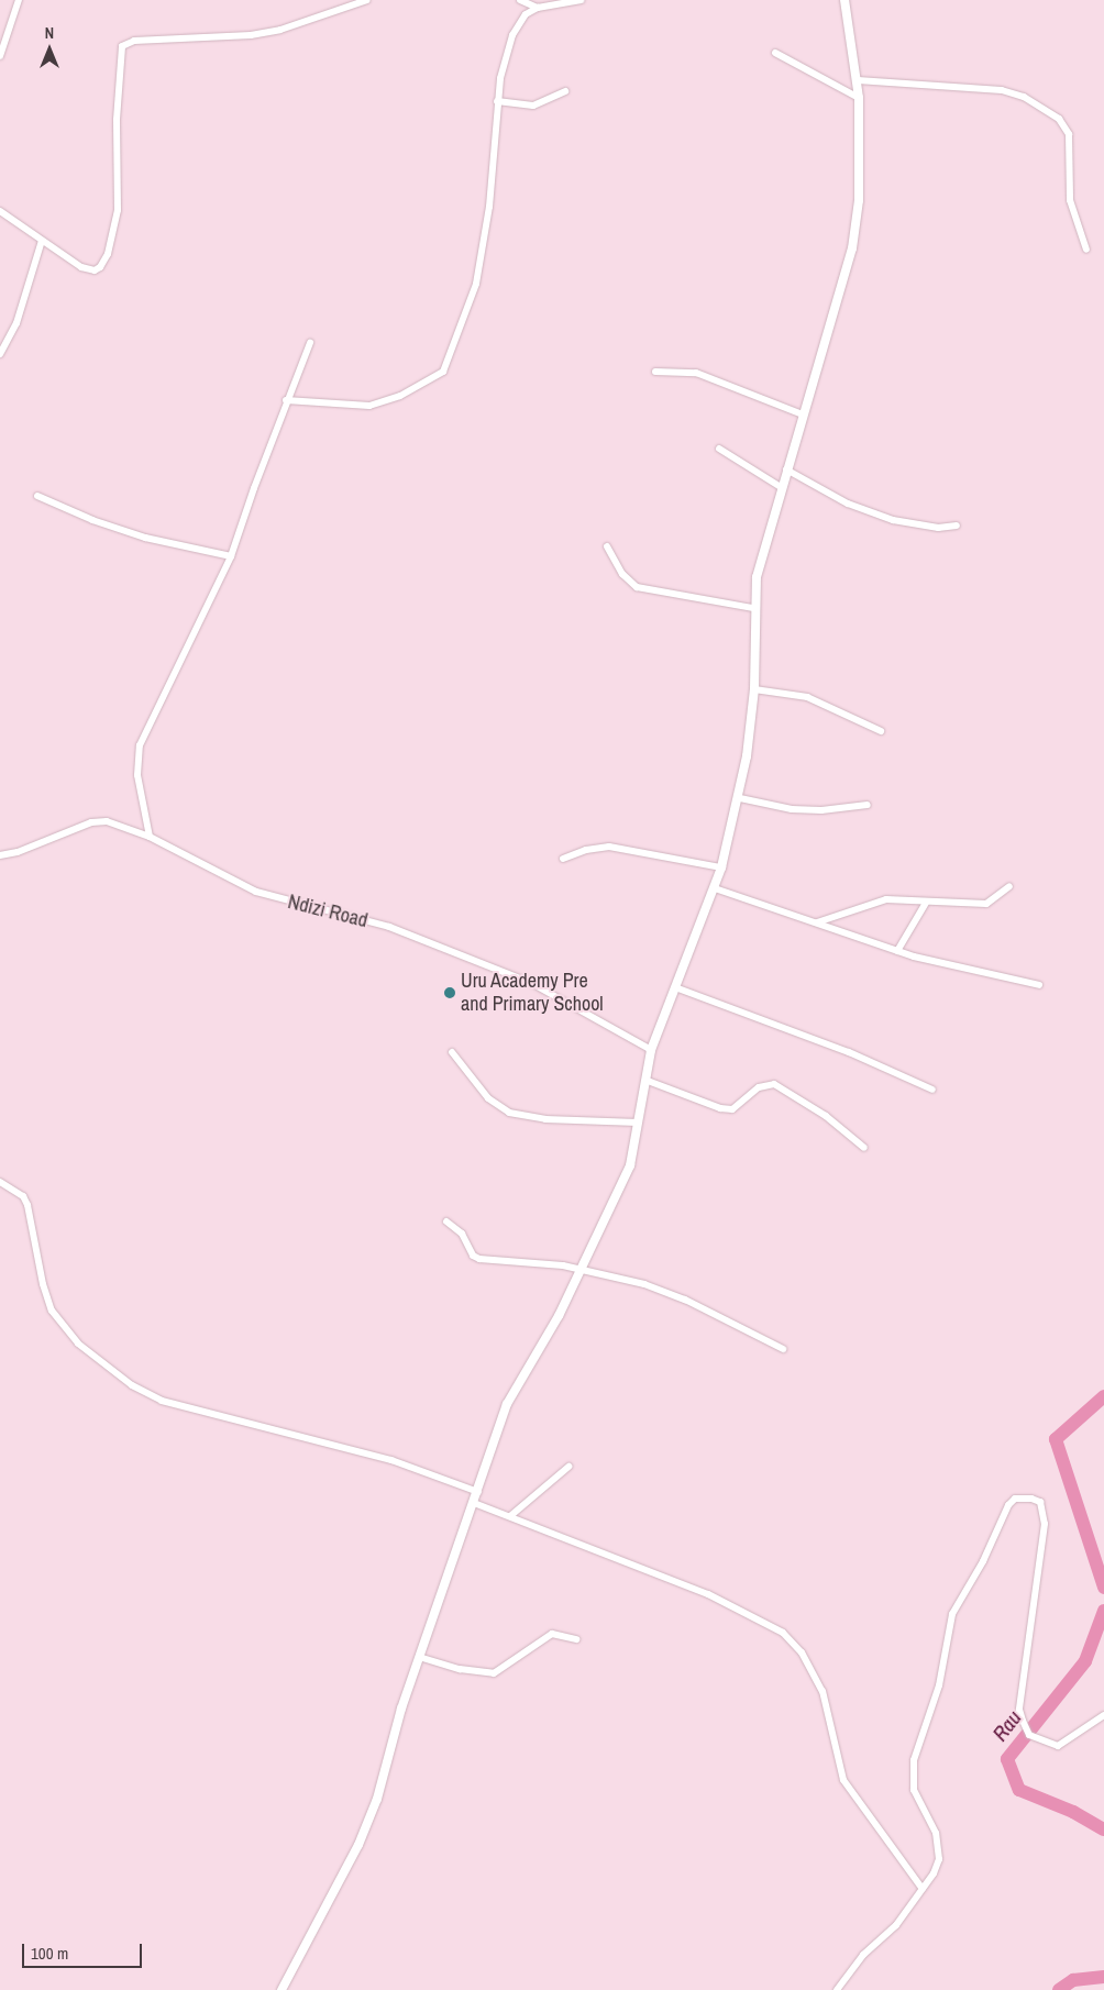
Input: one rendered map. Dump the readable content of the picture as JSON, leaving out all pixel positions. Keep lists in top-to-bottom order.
{
  "streets": {
    "street": ["Ndizi Road"]
  },
  "water": ["Rau"],
  "places": ["Uru Academy Pre and Primary School"],
  "scale_bar": "100 m",
  "north": "top"
}
